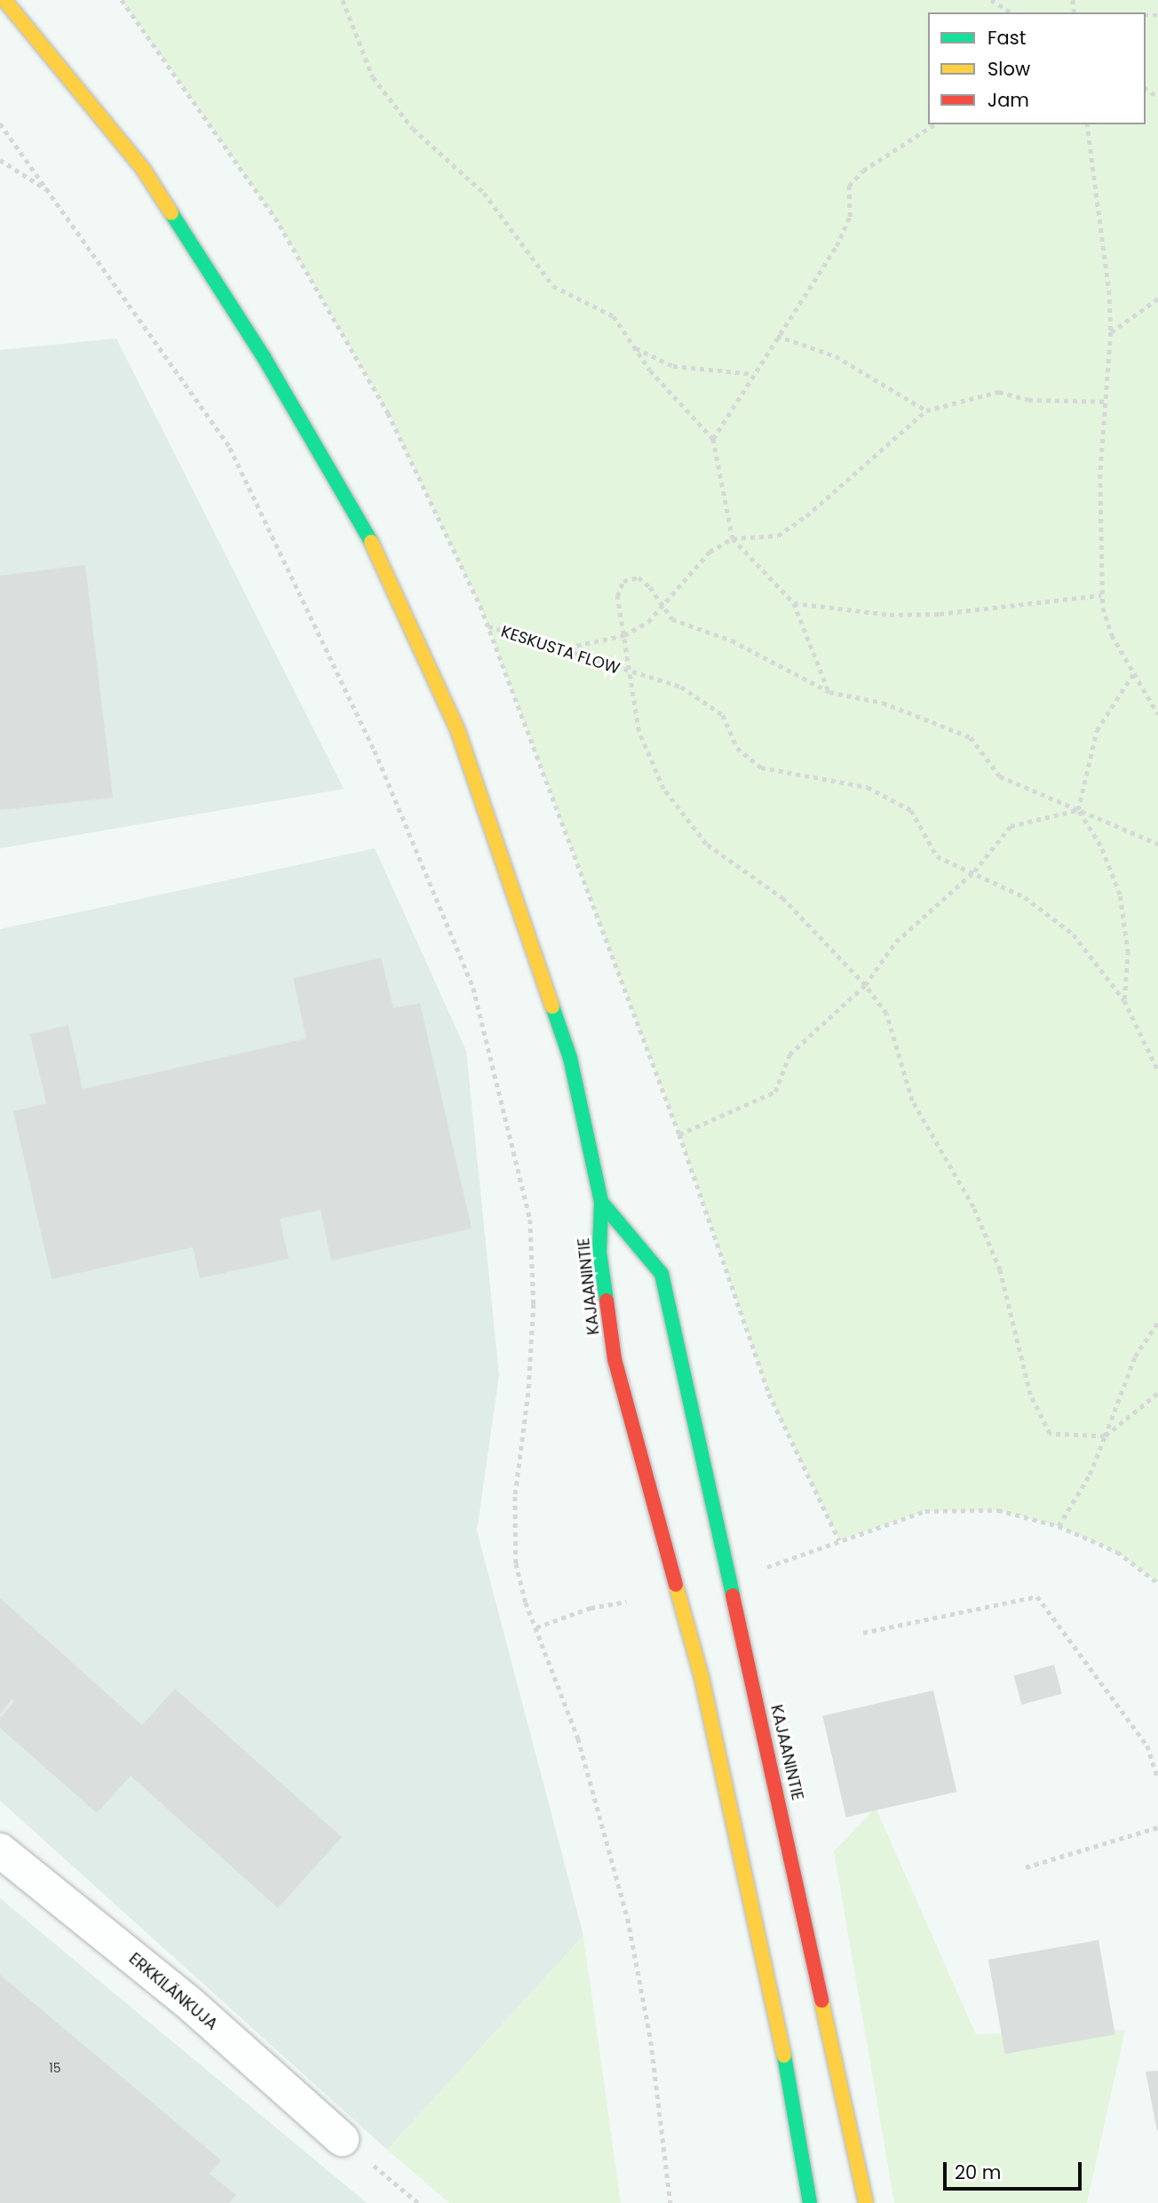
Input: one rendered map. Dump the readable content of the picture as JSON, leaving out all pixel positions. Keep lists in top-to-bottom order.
{
  "streets": {
    "main road": ["KAJAANINTIE"],
    "street": ["ERKKILÄNKUJA"],
    "path": ["KESKUSTA FLOW"]
  },
  "house_numbers": ["15"],
  "legend": ["Fast", "Slow", "Jam"],
  "scale_bar": "20 m"
}
